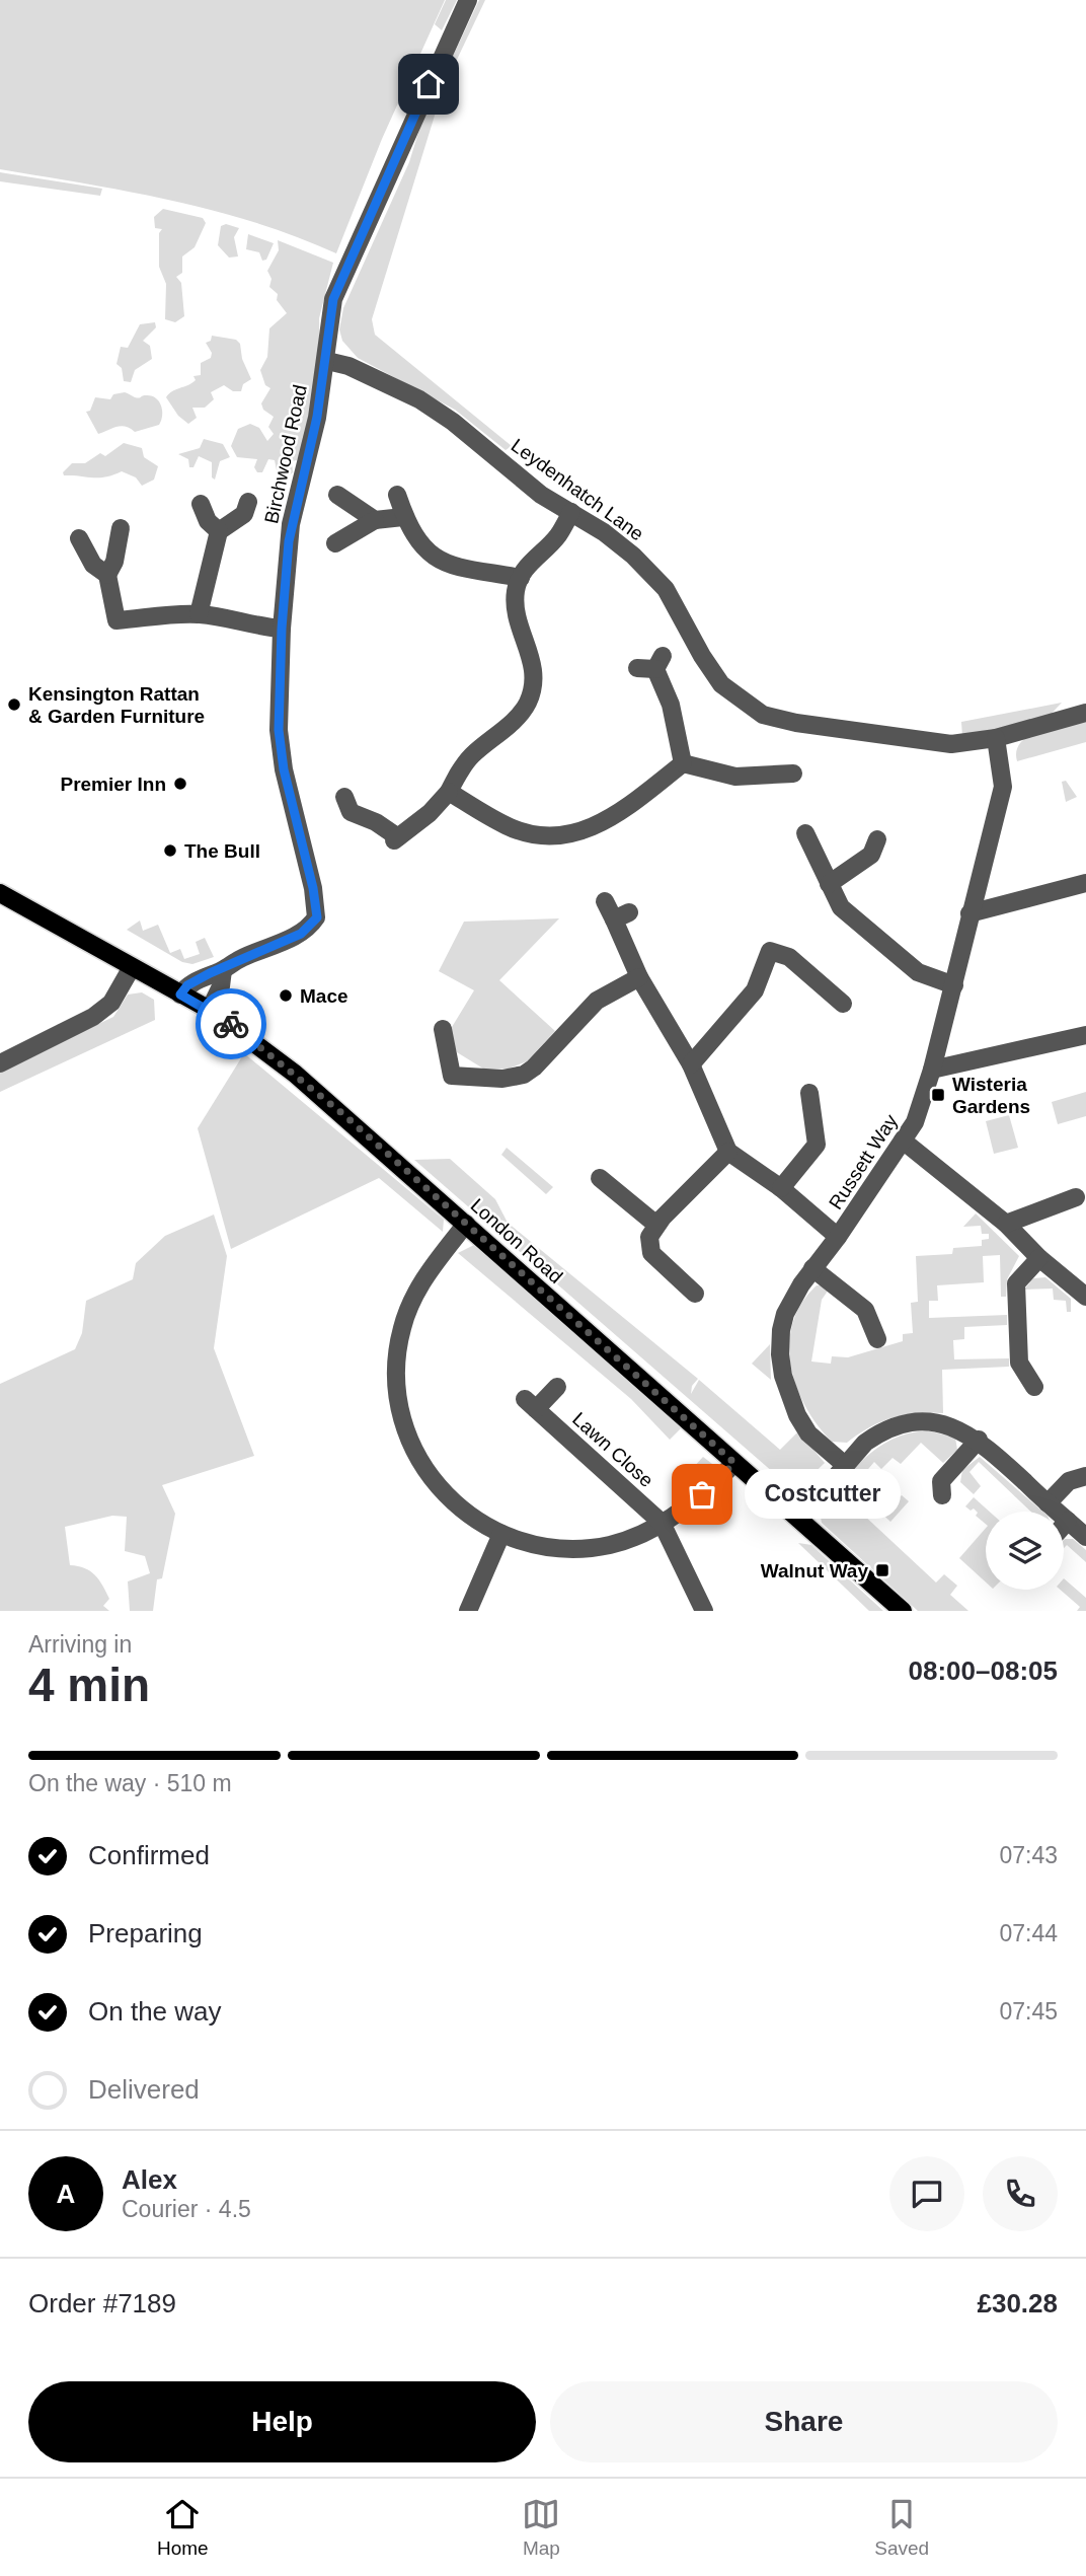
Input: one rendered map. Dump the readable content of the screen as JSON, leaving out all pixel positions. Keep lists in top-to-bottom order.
{
  "streets": {
    "main road": ["London Road"],
    "street": [
      "Birchwood Road",
      "Leydenhatch Lane",
      "Russett Way",
      "Lawn Close"
    ]
  },
  "crossings": [
    ["Birchwood Road", "Leydenhatch Lane"],
    ["Birchwood Road", "London Road"],
    ["Leydenhatch Lane", "Russett Way"]
  ],
  "places": {
    "other": [
      "Kensington Rattan & Garden Furniture",
      "Premier Inn",
      "The Bull",
      "Mace",
      "Costcutter"
    ],
    "transit": ["Wisteria Gardens", "Walnut Way"]
  },
  "page": {
    "bubble": "Costcutter",
    "heading": ["4 min", "Arriving in", "08:00–08:05"],
    "panel": [
      "Alex",
      "Courier · 4.5",
      "Order #7189",
      "£30.28"
    ],
    "bar": "On the way · 510 m",
    "list": [
      ["Confirmed", "07:43"],
      ["Preparing", "07:44"],
      ["On the way", "07:45"],
      "Delivered"
    ],
    "round": "A",
    "buttons": ["Help", "Share"],
    "tabs": ["Home", "Map", "Saved"]
  }
}
